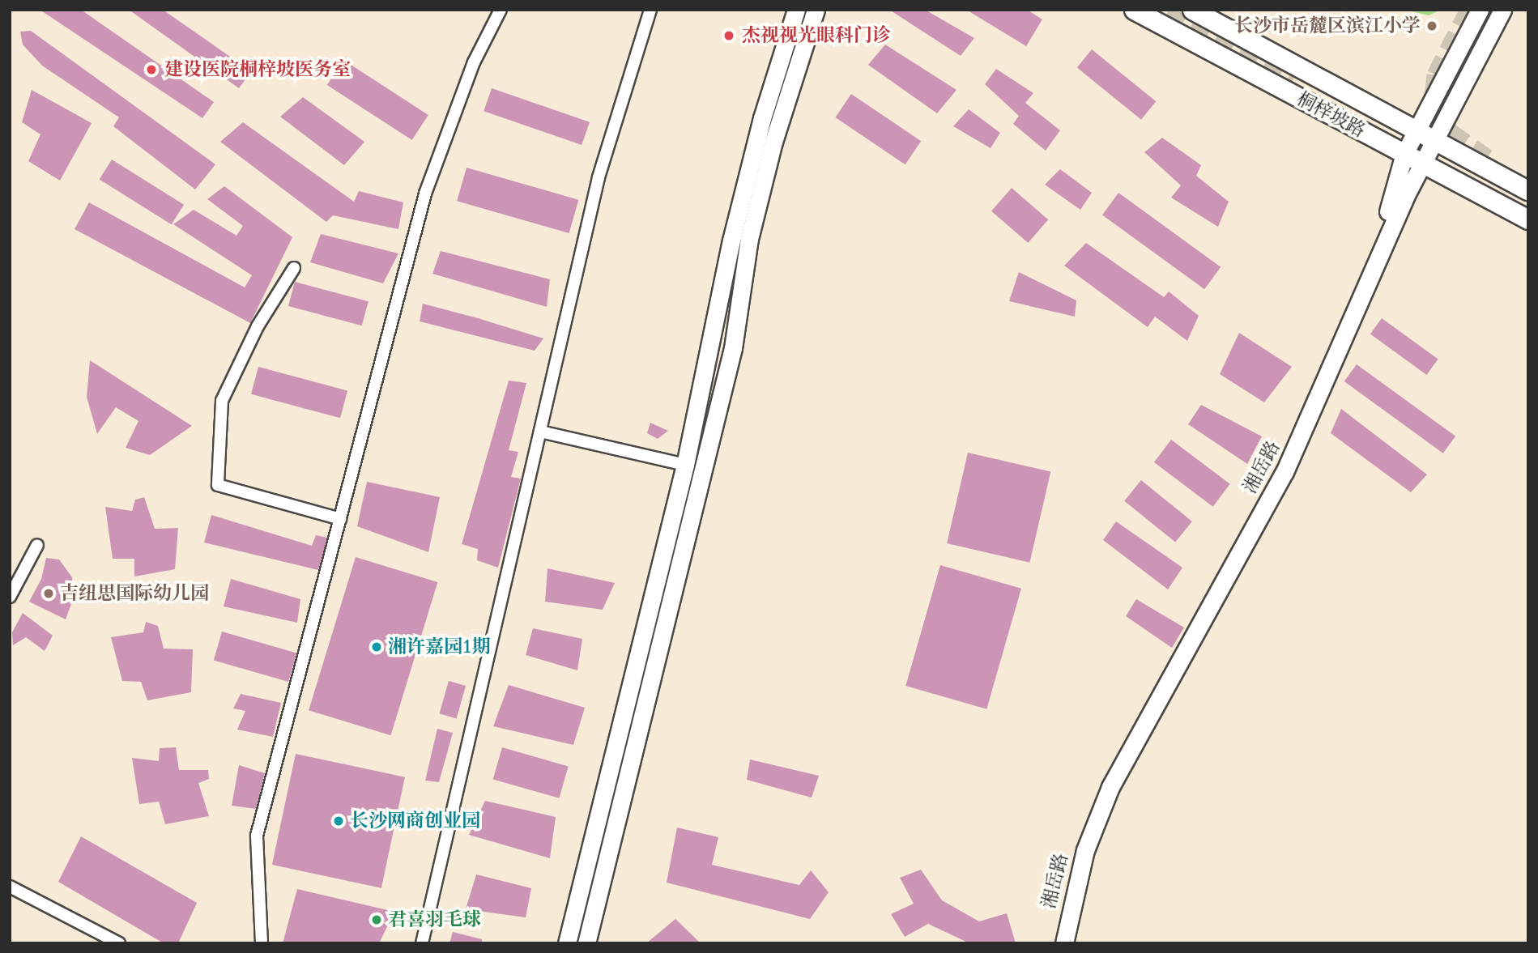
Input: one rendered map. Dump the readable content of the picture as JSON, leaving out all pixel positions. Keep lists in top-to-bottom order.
{
  "streets": {
    "main road": ["桐梓坡路", "湘岳路"]
  },
  "crossings": [
    ["桐梓坡路", "湘岳路"]
  ],
  "places": [
    "长沙市岳麓区滨江小学",
    "杰视视光眼科门诊",
    "建设医院桐梓坡医务室",
    "吉纽思国际幼儿园",
    "湘许嘉园1期",
    "长沙网商创业园",
    "君喜羽毛球"
  ]
}
